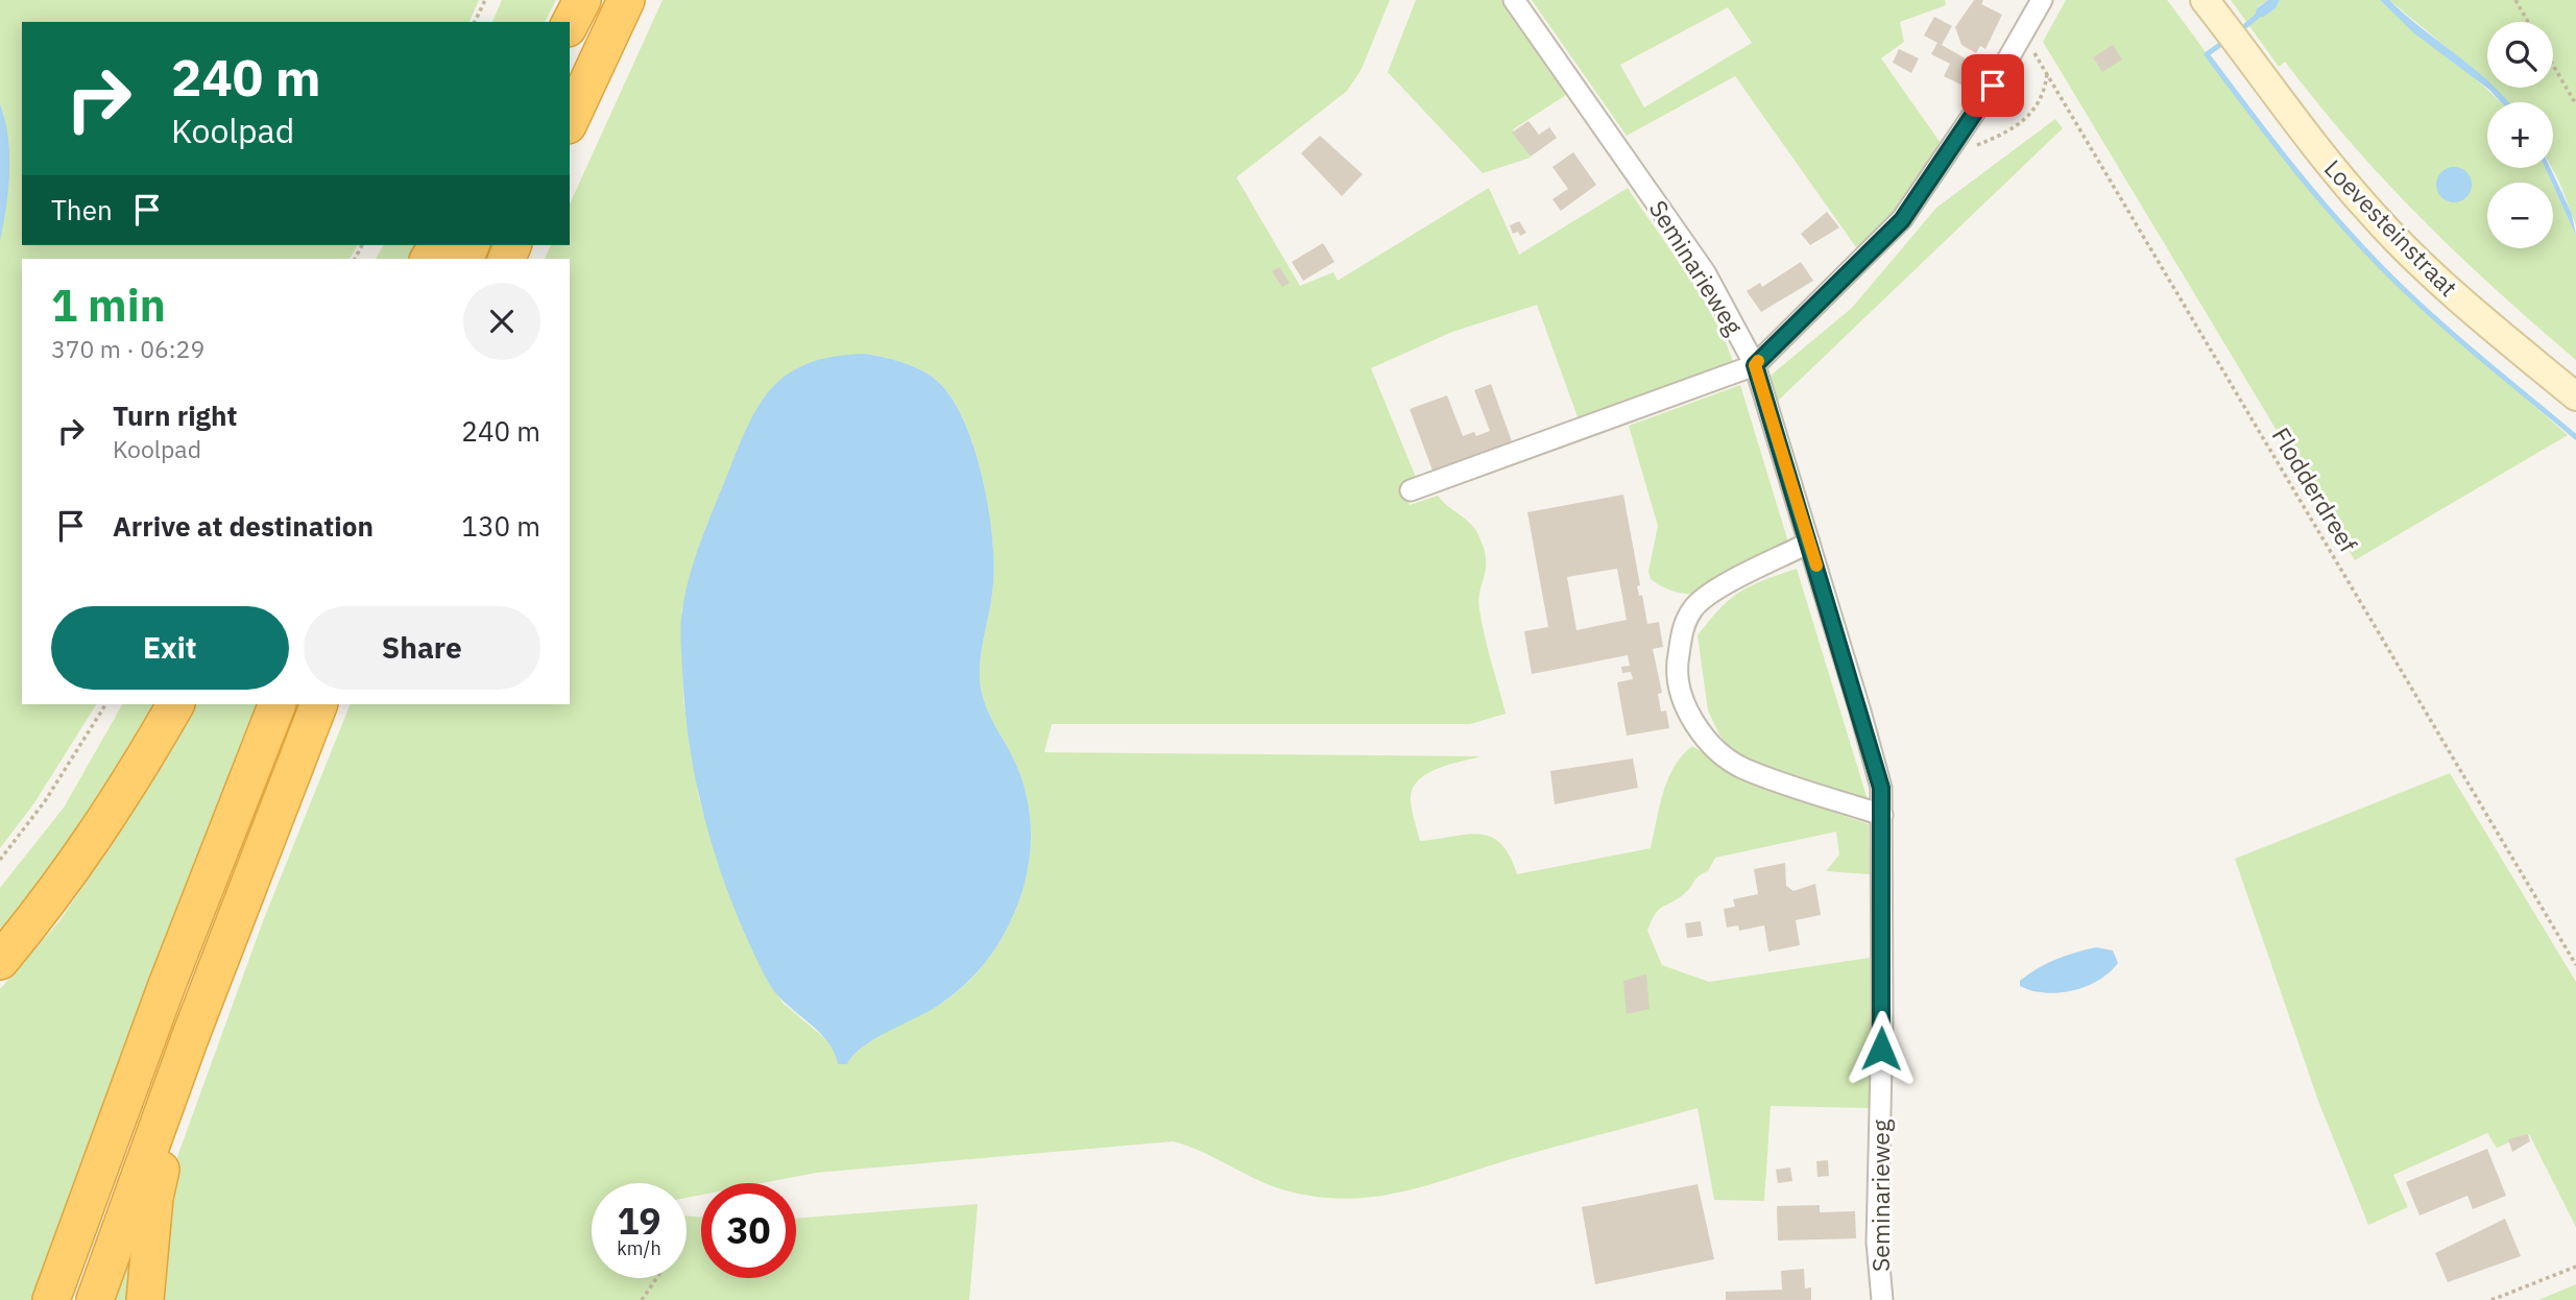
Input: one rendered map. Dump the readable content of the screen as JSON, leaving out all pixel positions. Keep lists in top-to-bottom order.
{
  "streets": {
    "street": ["Loevesteinstraat", "Seminarieweg"],
    "path": ["Flodderdreef"]
  },
  "page": {
    "map_buttons": ["+", "−"],
    "turn": ["240 m", "Koolpad"],
    "then": "Then",
    "heading": ["1 min", "370 m · 06:29"],
    "list": [
      {
        "name": "Turn right",
        "note": "Koolpad",
        "value": "240 m"
      },
      {
        "name": "Arrive at destination",
        "value": "130 m"
      }
    ],
    "buttons": ["Exit", "Share"],
    "speed": "19 km/h",
    "limit": "30"
  }
}
